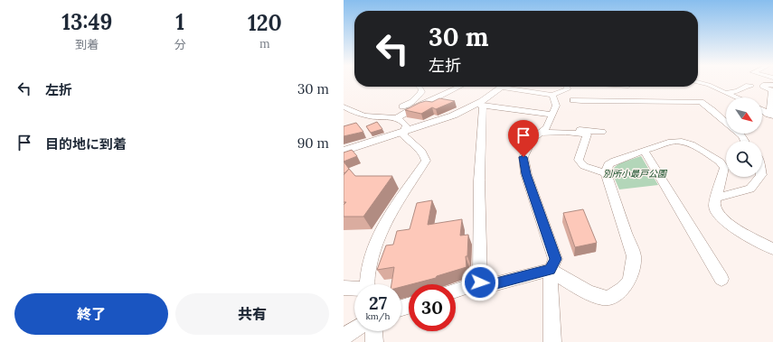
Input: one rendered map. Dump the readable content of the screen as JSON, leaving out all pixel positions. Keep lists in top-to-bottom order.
{
  "parks": ["別所小最戸公園"],
  "north": "bottom right",
  "page": {
    "eta": [
      "13:49",
      "到着",
      "1",
      "分",
      "120",
      "m"
    ],
    "turn": ["30 m", "左折"],
    "list": [
      {
        "name": "左折",
        "value": "30 m"
      },
      {
        "name": "目的地に到着",
        "value": "90 m"
      }
    ],
    "speed": "27 km/h",
    "limit": "30",
    "buttons": ["終了", "共有"]
  }
}
